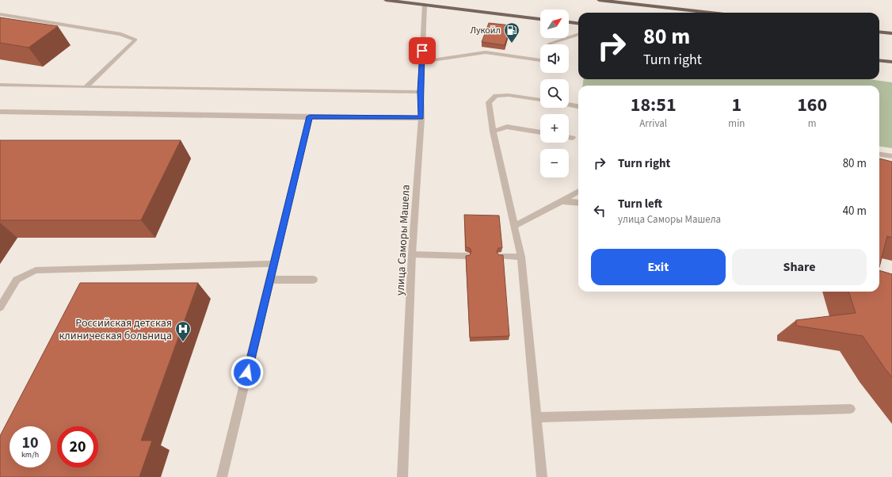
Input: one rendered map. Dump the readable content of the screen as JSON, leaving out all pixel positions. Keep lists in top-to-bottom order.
{
  "streets": {
    "street": ["улица Саморы Машела"]
  },
  "places": {
    "fuel station": ["Лукойл"],
    "hospital": ["Российская детская клиническая больница"]
  },
  "north": "top right",
  "page": {
    "map_buttons": ["+", "−"],
    "turn": ["80 m", "Turn right"],
    "eta": [
      "18:51",
      "Arrival",
      "1",
      "min",
      "160",
      "m"
    ],
    "list": [
      {
        "name": "Turn right",
        "value": "80 m"
      },
      {
        "name": "Turn left",
        "note": "улица Саморы Машела",
        "value": "40 m"
      }
    ],
    "buttons": ["Exit", "Share"],
    "speed": "10 km/h",
    "limit": "20"
  }
}
